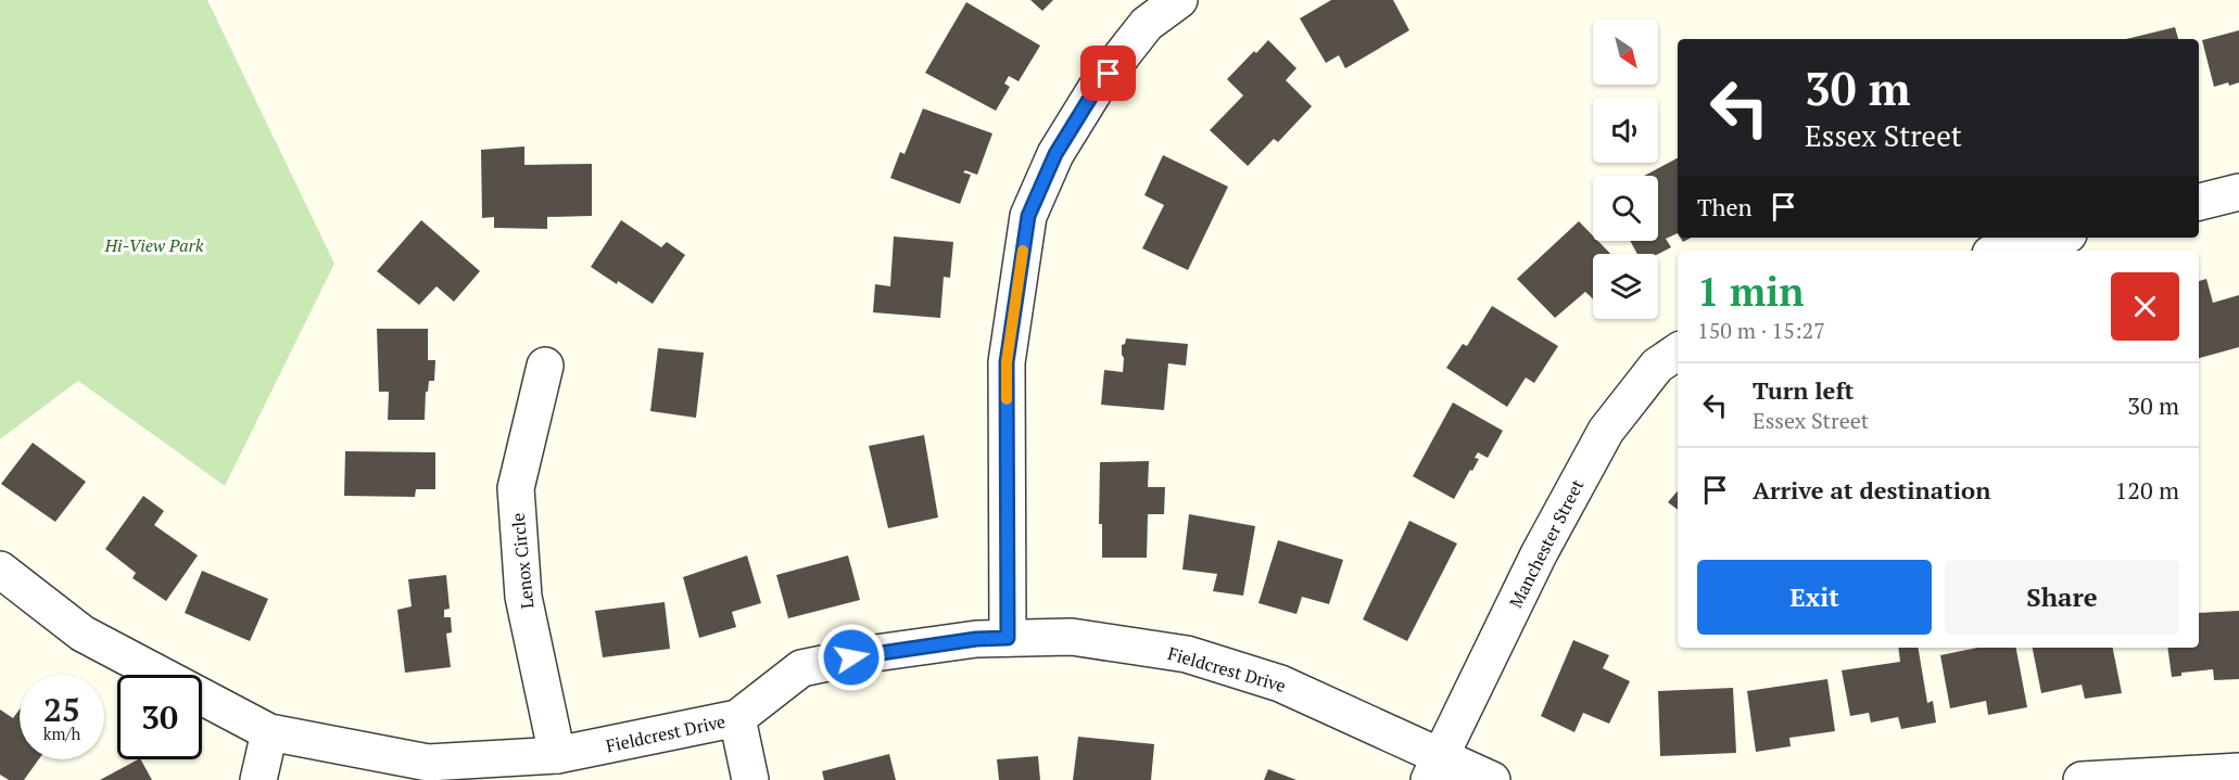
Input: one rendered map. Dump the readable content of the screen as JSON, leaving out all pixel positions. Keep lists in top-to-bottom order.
{
  "streets": {
    "street": ["Manchester Street", "Lenox Circle", "Fieldcrest Drive"]
  },
  "crossings": [
    ["Manchester Street", "Fieldcrest Drive"],
    ["Lenox Circle", "Fieldcrest Drive"]
  ],
  "parks": ["Hi-View Park"],
  "north": "bottom right",
  "page": {
    "turn": ["30 m", "Essex Street"],
    "then": "Then",
    "heading": ["1 min", "150 m · 15:27"],
    "list": [
      {
        "name": "Turn left",
        "note": "Essex Street",
        "value": "30 m"
      },
      {
        "name": "Arrive at destination",
        "value": "120 m"
      }
    ],
    "buttons": ["Exit", "Share"],
    "speed": "25 km/h",
    "limit": "30"
  }
}
